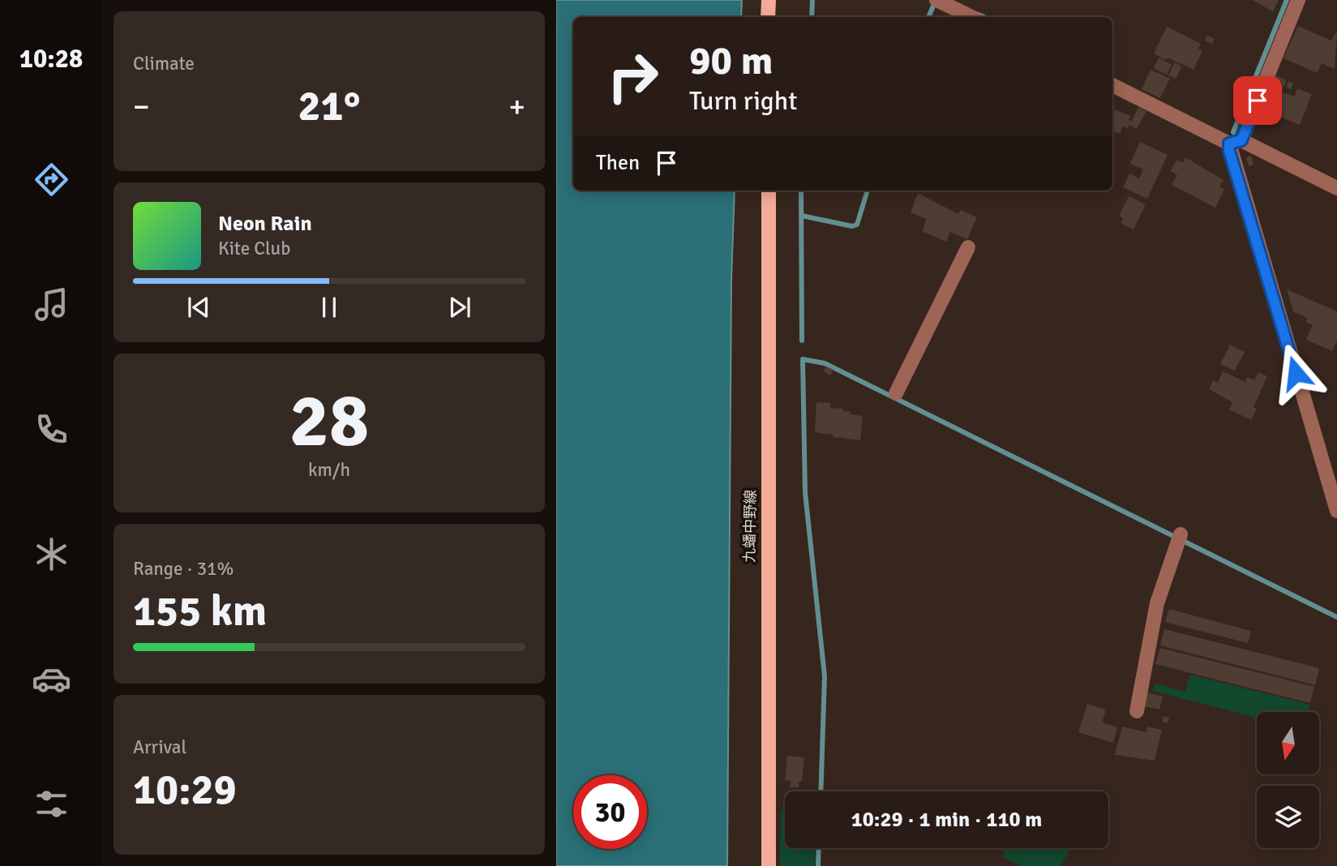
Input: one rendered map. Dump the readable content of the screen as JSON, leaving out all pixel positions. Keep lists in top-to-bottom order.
{
  "streets": {
    "main road": ["九蟠中野線"]
  },
  "north": "bottom",
  "page": {
    "tabs": "10:28",
    "tile": [
      "Climate",
      ["28", "km/h"],
      ["Range · 31%", "155 km"],
      ["Arrival", "10:29"]
    ],
    "turn": ["90 m", "Turn right"],
    "heat": ["−", "21°", "+"],
    "then": "Then",
    "song": ["Neon Rain", "Kite Club"],
    "limit": "30",
    "trip": "10:29 · 1 min · 110 m"
  }
}
